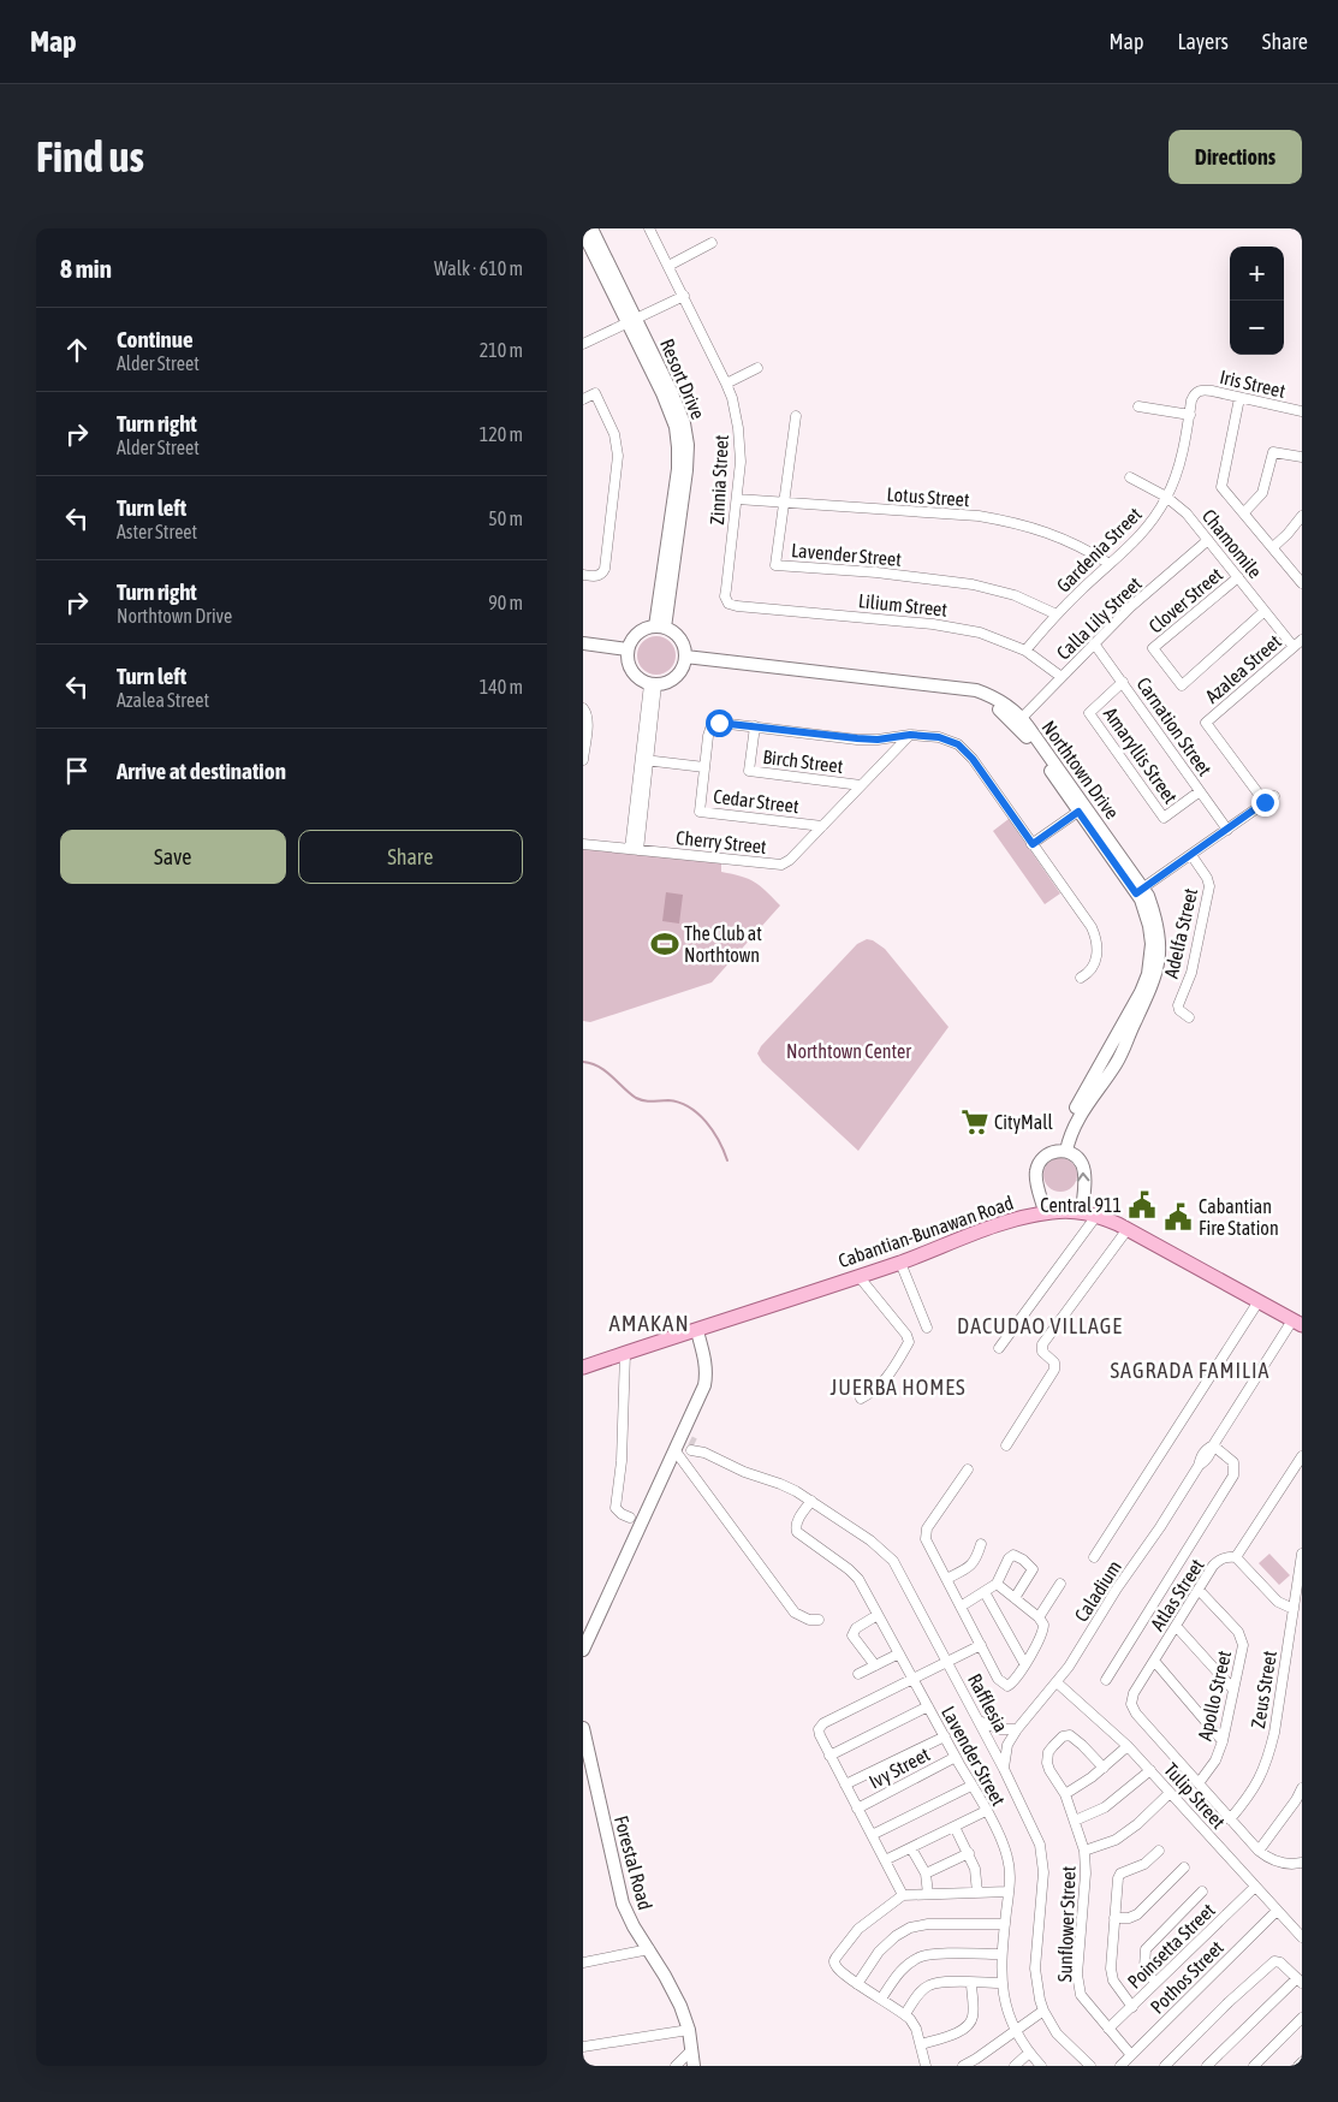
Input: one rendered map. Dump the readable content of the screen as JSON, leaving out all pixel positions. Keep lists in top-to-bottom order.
{
  "streets": {
    "main road": ["Cabantian-Bunawan Road"],
    "street": [
      "Resort Drive",
      "Iris Street",
      "Zinnia Street",
      "Lotus Street",
      "Chamomile",
      "Gardenia Street",
      "Lavender Street",
      "Clover Street",
      "Lilium Street",
      "Calla Lily Street",
      "Azalea Street",
      "Carnation Street",
      "Amaryllis Street",
      "Birch Street",
      "Northtown Drive",
      "Cedar Street",
      "Cherry Street",
      "Adelfa Street",
      "Caladium",
      "Atlas Street",
      "Zeus Street",
      "Apollo Street",
      "Rafflesia",
      "Ivy Street",
      "Tulip Street",
      "Forestal Road",
      "Sunflower Street",
      "Poinsetta Street",
      "Pothos Street"
    ]
  },
  "crossings": [
    ["Resort Drive", "Northtown Drive"],
    ["Iris Street", "Gardenia Street"],
    ["Zinnia Street", "Lotus Street"],
    ["Zinnia Street", "Lilium Street"],
    ["Lotus Street", "Gardenia Street"],
    ["Lotus Street", "Lavender Street"],
    ["Chamomile", "Gardenia Street"],
    ["Chamomile", "Clover Street"],
    ["Chamomile", "Calla Lily Street"],
    ["Chamomile", "Azalea Street"],
    ["Gardenia Street", "Lavender Street"],
    ["Gardenia Street", "Lilium Street"],
    ["Lavender Street", "Rafflesia"],
    ["Lavender Street", "Ivy Street"],
    ["Lilium Street", "Calla Lily Street"],
    ["Calla Lily Street", "Carnation Street"],
    ["Calla Lily Street", "Northtown Drive"],
    ["Carnation Street", "Amaryllis Street"],
    ["Birch Street", "Cedar Street"],
    ["Birch Street", "Cherry Street"],
    ["Cedar Street", "Cherry Street"],
    ["Cabantian-Bunawan Road", "Caladium"],
    ["Caladium", "Rafflesia"],
    ["Caladium", "Tulip Street"],
    ["Atlas Street", "Apollo Street"],
    ["Tulip Street", "Poinsetta Street"],
    ["Tulip Street", "Pothos Street"],
    ["Sunflower Street", "Poinsetta Street"],
    ["Sunflower Street", "Pothos Street"]
  ],
  "districts": [
    "AMAKAN",
    "DACUDAO VILLAGE",
    "SAGRADA FAMILIA",
    "JUERBA HOMES"
  ],
  "parks": ["Northtown Center"],
  "places": {
    "sports": ["The Club at Northtown"],
    "supermarket": ["CityMall"],
    "public building": ["Central 911", "Cabantian Fire Station"]
  },
  "page": {
    "header": "Map",
    "nav": ["Map", "Layers", "Share"],
    "buttons": [
      "Directions",
      ["Save", "Share"]
    ],
    "title": "Find us",
    "heading": ["8 min", "Walk · 610 m"],
    "map_buttons": ["+", "−"],
    "list": [
      ["Continue", "Alder Street", "210 m"],
      ["Turn right", "Alder Street", "120 m"],
      ["Turn left", "Aster Street", "50 m"],
      ["Turn right", "Northtown Drive", "90 m"],
      ["Turn left", "Azalea Street", "140 m"],
      "Arrive at destination"
    ]
  }
}
